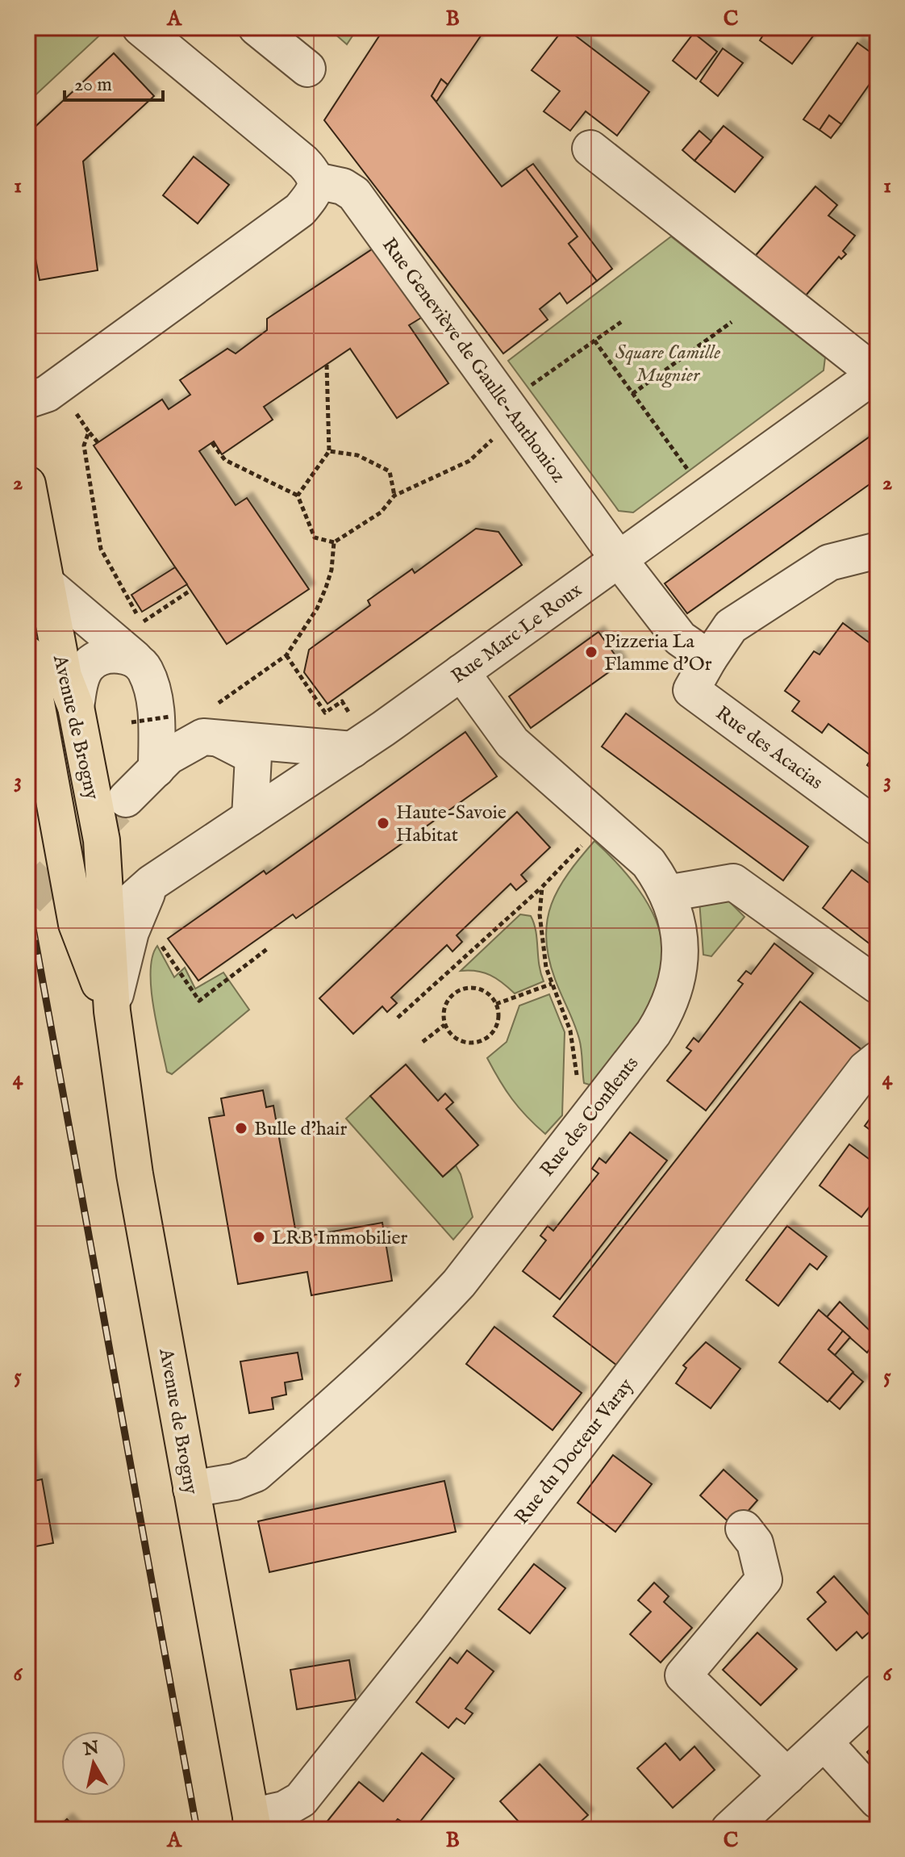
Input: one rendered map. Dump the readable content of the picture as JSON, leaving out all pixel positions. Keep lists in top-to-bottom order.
{
  "streets": {
    "main road": ["Avenue de Brogny"],
    "street": [
      "Rue Geneviève de Gaulle-Anthonioz",
      "Rue Marc Le Roux",
      "Rue des Acacias",
      "Rue des Conflents",
      "Rue du Docteur Varay"
    ]
  },
  "crossings": [
    ["Rue Geneviève de Gaulle-Anthonioz", "Rue Marc Le Roux"],
    ["Rue Marc Le Roux", "Avenue de Brogny"],
    ["Rue Marc Le Roux", "Rue des Conflents"],
    ["Avenue de Brogny", "Rue des Conflents"],
    ["Avenue de Brogny", "Rue du Docteur Varay"]
  ],
  "parks": ["Square Camille Mugnier"],
  "places": [
    "Pizzeria La Flamme d'Or",
    "Haute-Savoie Habitat",
    "Bulle d'hair",
    "LRB Immobilier"
  ],
  "scale_bar": "20 m",
  "north": "top",
  "grid": {
    "columns": ["A", "B", "C"],
    "rows": [
      "1",
      "2",
      "3",
      "4",
      "5",
      "6"
    ]
  }
}
